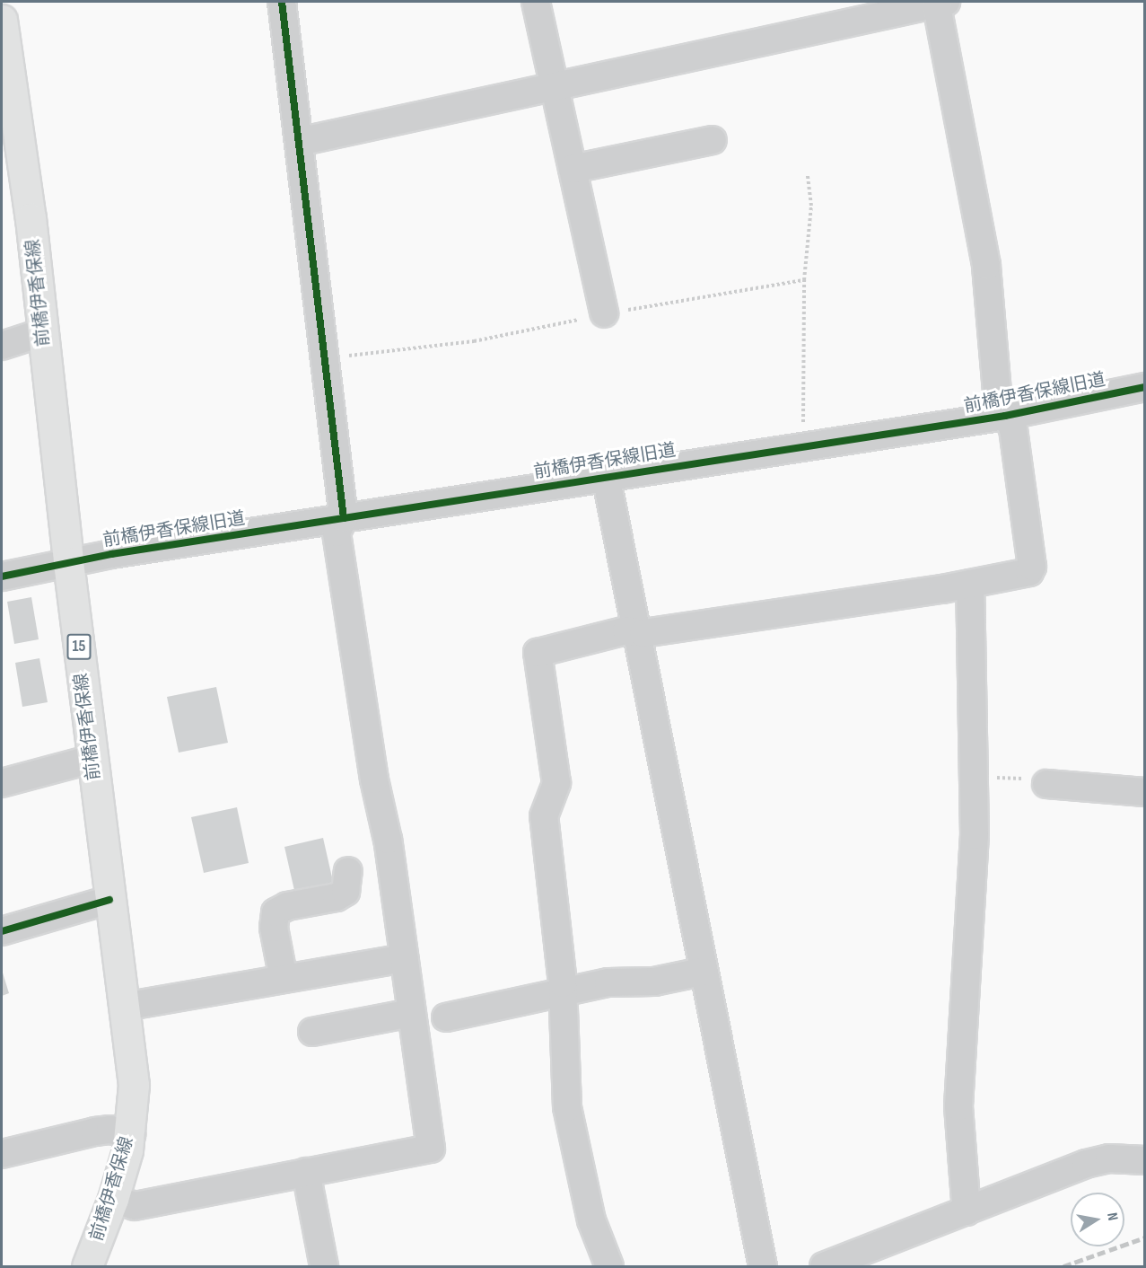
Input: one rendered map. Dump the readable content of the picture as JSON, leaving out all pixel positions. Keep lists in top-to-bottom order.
{
  "streets": {
    "main road": ["前橋伊香保線", "15"],
    "street": ["前橋伊香保線旧道"]
  },
  "crossings": [
    ["前橋伊香保線", "前橋伊香保線旧道"]
  ],
  "north": "right"
}
